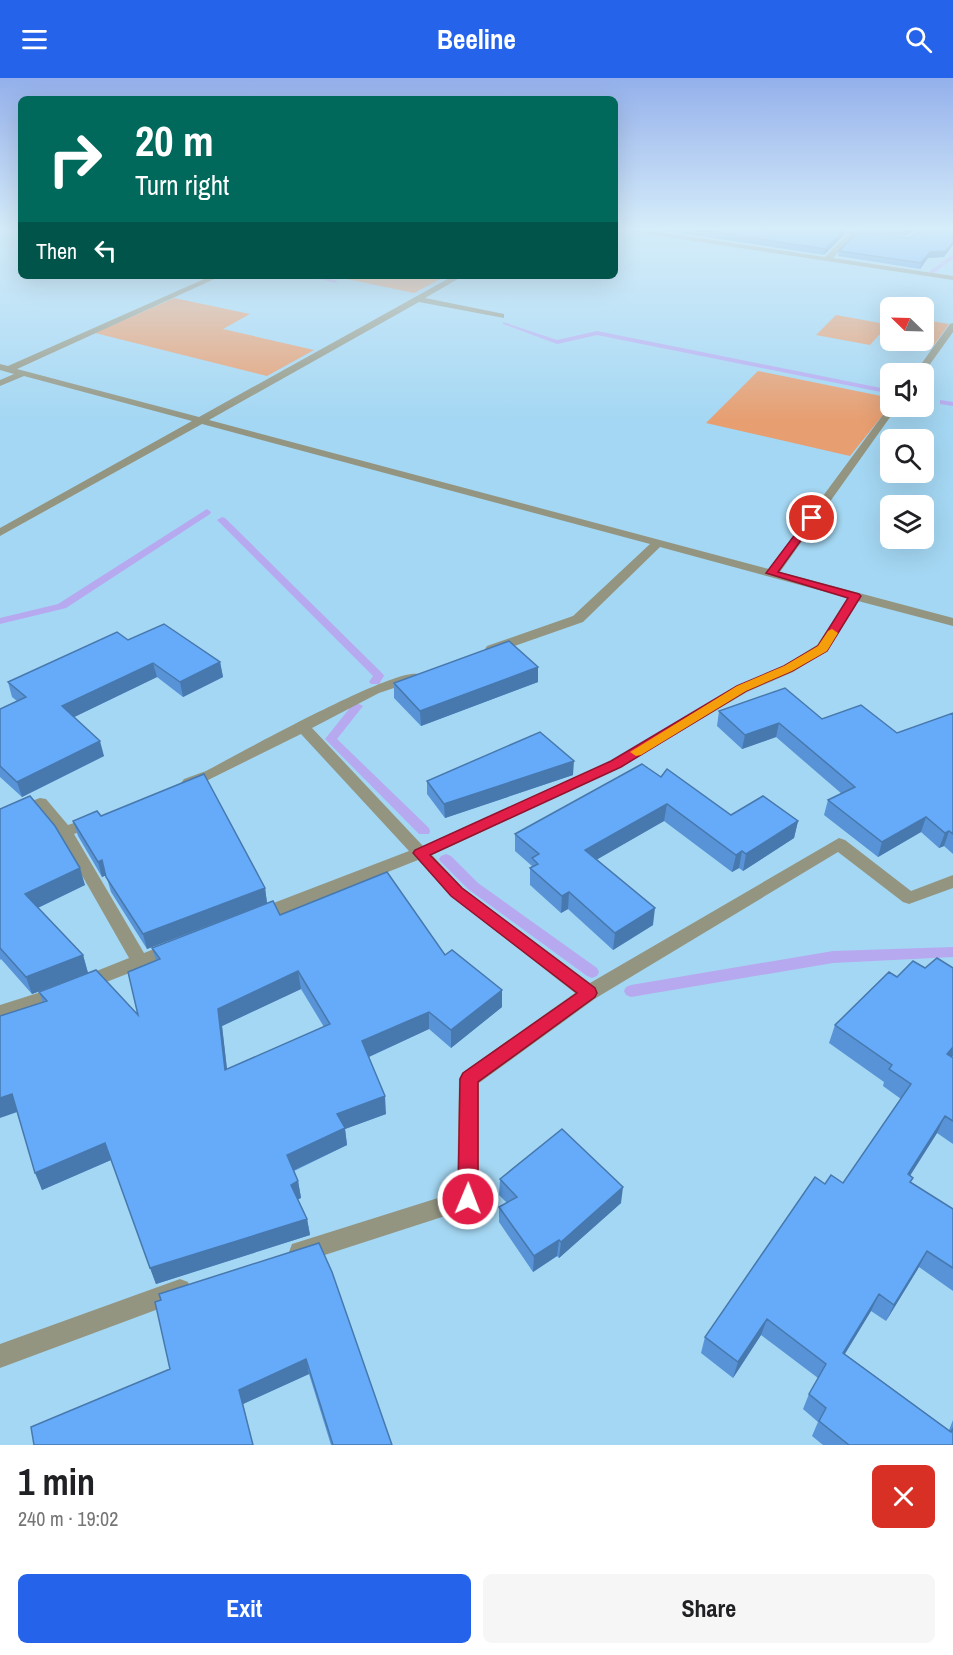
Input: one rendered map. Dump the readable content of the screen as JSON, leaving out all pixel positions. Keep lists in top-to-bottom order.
{
  "north": "top left",
  "page": {
    "header": "Beeline",
    "turn": ["20 m", "Turn right"],
    "then": "Then",
    "heading": ["1 min", "240 m · 19:02"],
    "buttons": ["Exit", "Share"]
  }
}
